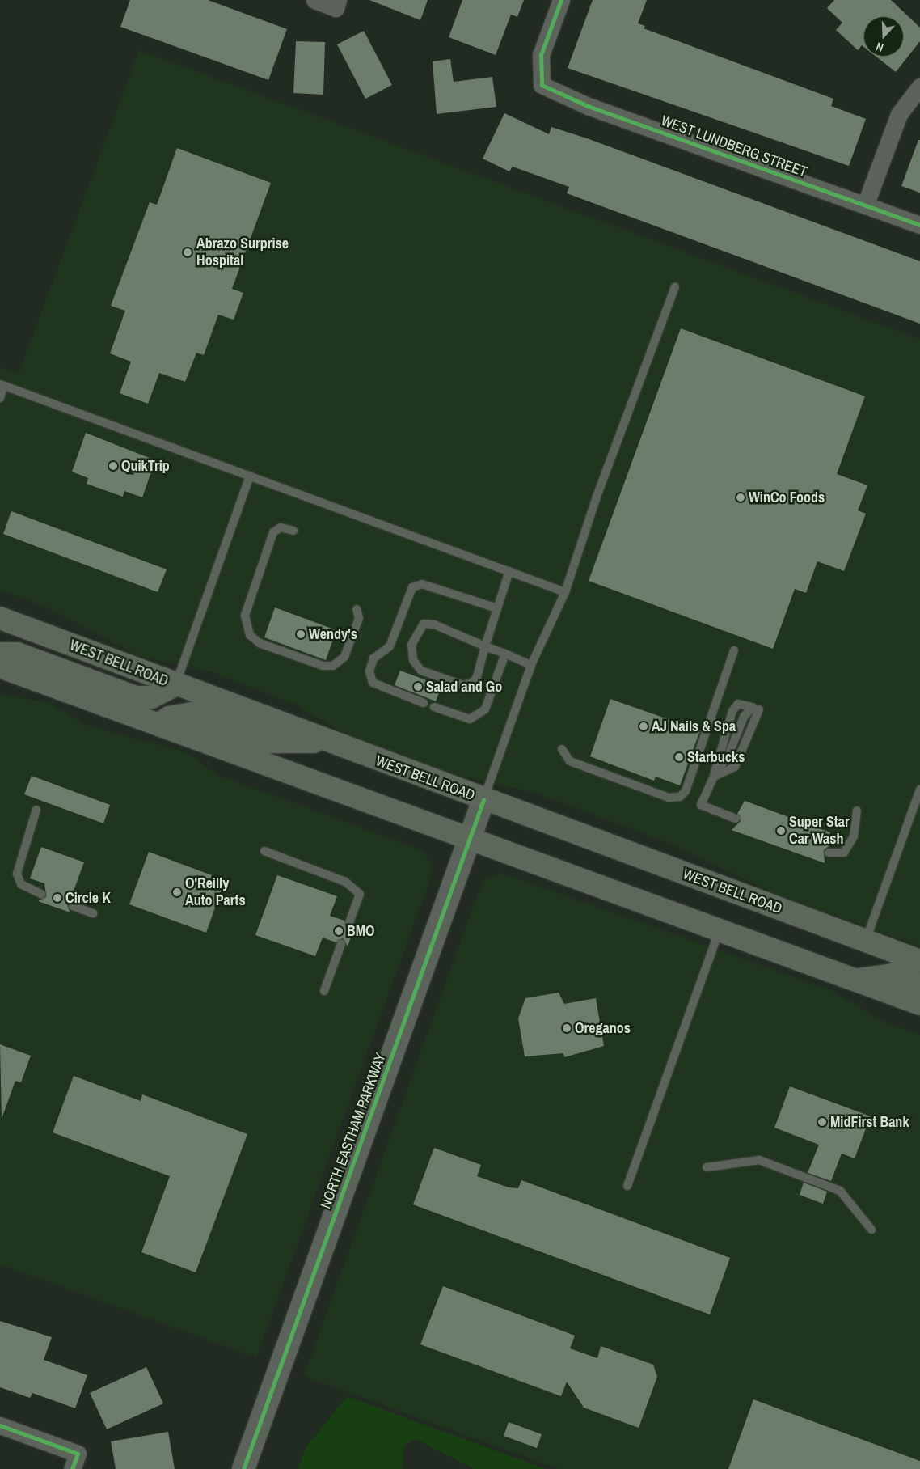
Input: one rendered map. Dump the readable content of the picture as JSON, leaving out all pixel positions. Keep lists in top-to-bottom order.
{
  "streets": {
    "main road": ["WEST BELL ROAD"],
    "street": ["WEST LUNDBERG STREET", "NORTH EASTHAM PARKWAY"]
  },
  "crossings": [
    ["WEST BELL ROAD", "NORTH EASTHAM PARKWAY"]
  ],
  "places": [
    "Abrazo Surprise Hospital",
    "QuikTrip",
    "WinCo Foods",
    "Wendy's",
    "Salad and Go",
    "AJ Nails & Spa",
    "Starbucks",
    "Super Star Car Wash",
    "O'Reilly Auto Parts",
    "Circle K",
    "BMO",
    "Oreganos",
    "MidFirst Bank"
  ],
  "north": "bottom"
}
